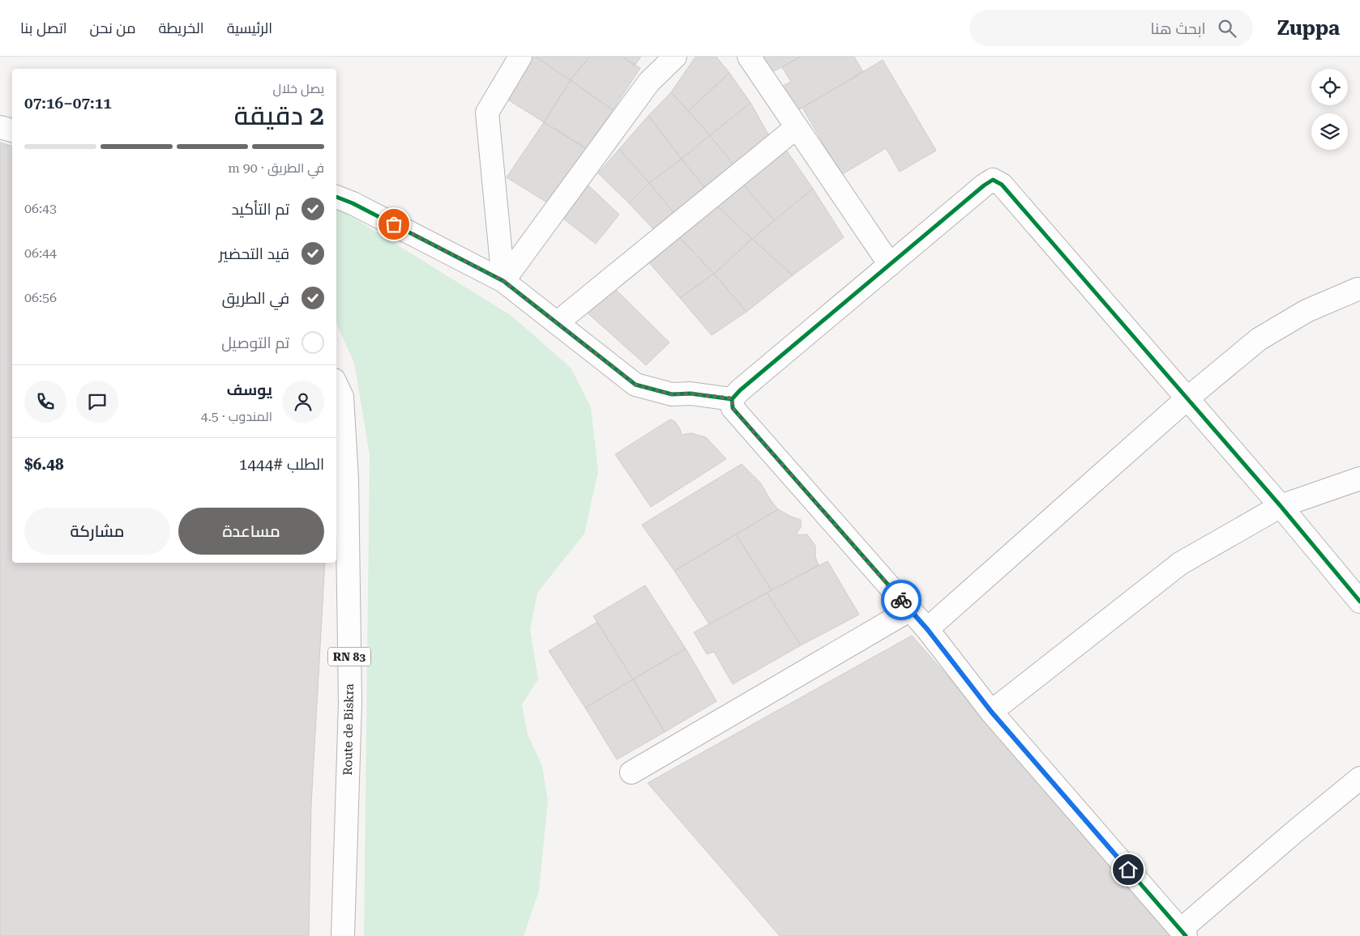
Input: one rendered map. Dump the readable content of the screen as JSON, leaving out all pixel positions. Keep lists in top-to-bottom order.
{
  "streets": {
    "street": ["RN 83", "Route de Biskra"]
  },
  "page": {
    "header": "Zuppa",
    "search": "ابحث هنا",
    "nav": [
      "الرئيسية",
      "الخريطة",
      "من نحن",
      "اتصل بنا"
    ],
    "heading": ["2 دقيقة", "يصل خلال", "07:11–07:16"],
    "panel": [
      "يوسف",
      "المندوب · 4.5",
      "الطلب #1444",
      "$6.48"
    ],
    "bar": "في الطريق · 90 m",
    "list": [
      ["تم التأكيد", "06:43"],
      ["قيد التحضير", "06:44"],
      ["في الطريق", "06:56"],
      "تم التوصيل"
    ],
    "buttons": ["مساعدة", "مشاركة"]
  }
}
